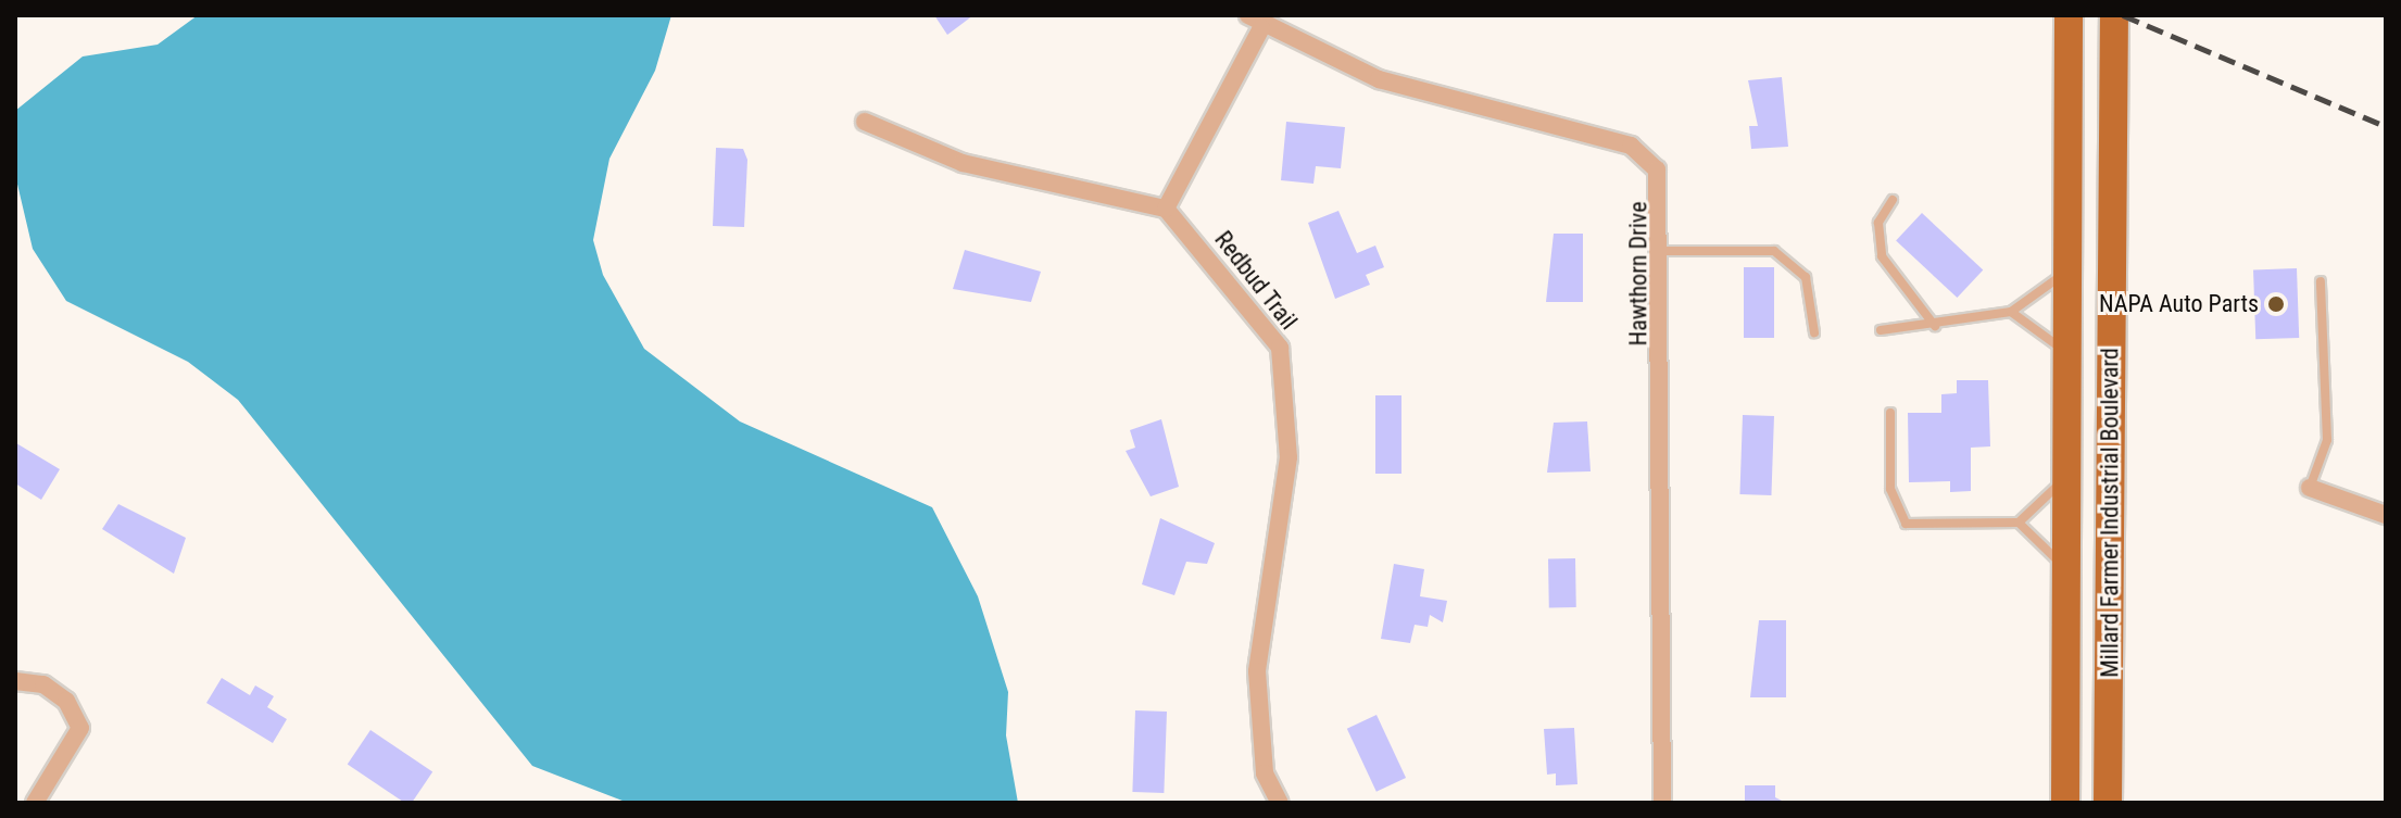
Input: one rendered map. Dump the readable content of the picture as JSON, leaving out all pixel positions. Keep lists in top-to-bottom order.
{
  "streets": {
    "main road": ["Millard Farmer Industrial Boulevard"],
    "street": ["Hawthorn Drive", "Redbud Trail"]
  },
  "crossings": [
    ["Hawthorn Drive", "Redbud Trail"]
  ],
  "places": ["NAPA Auto Parts"]
}
